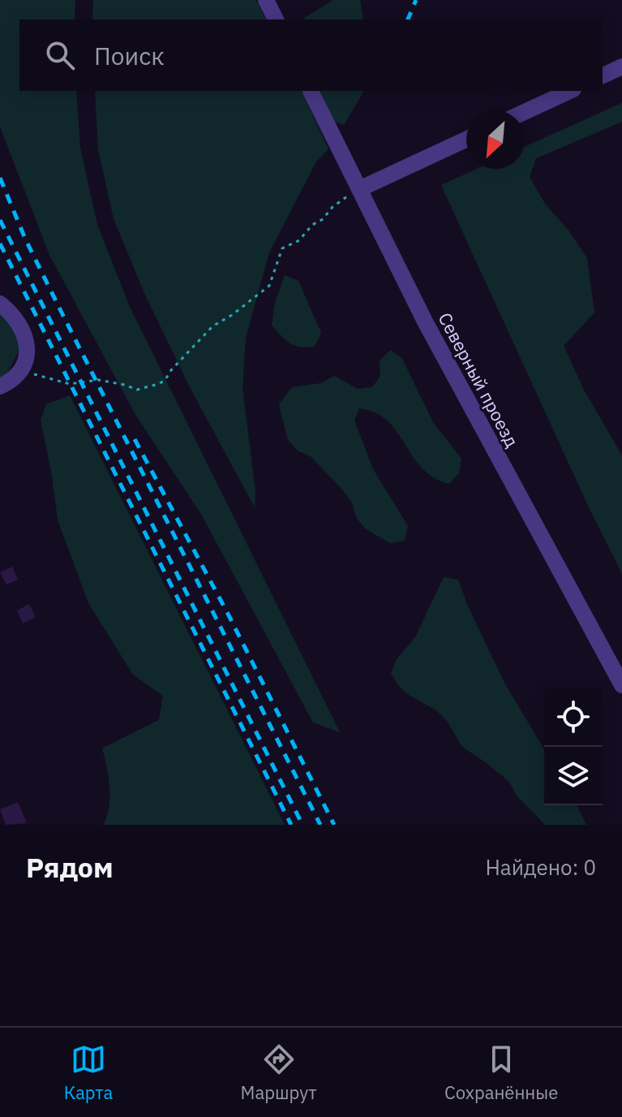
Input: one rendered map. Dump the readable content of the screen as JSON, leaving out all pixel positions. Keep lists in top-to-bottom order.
{
  "streets": {
    "street": ["Северный проезд"]
  },
  "north": "bottom left",
  "page": {
    "search": "Поиск",
    "heading": ["Рядом", "Найдено: 0"],
    "nav": ["Карта", "Маршрут", "Сохранённые"]
  }
}
